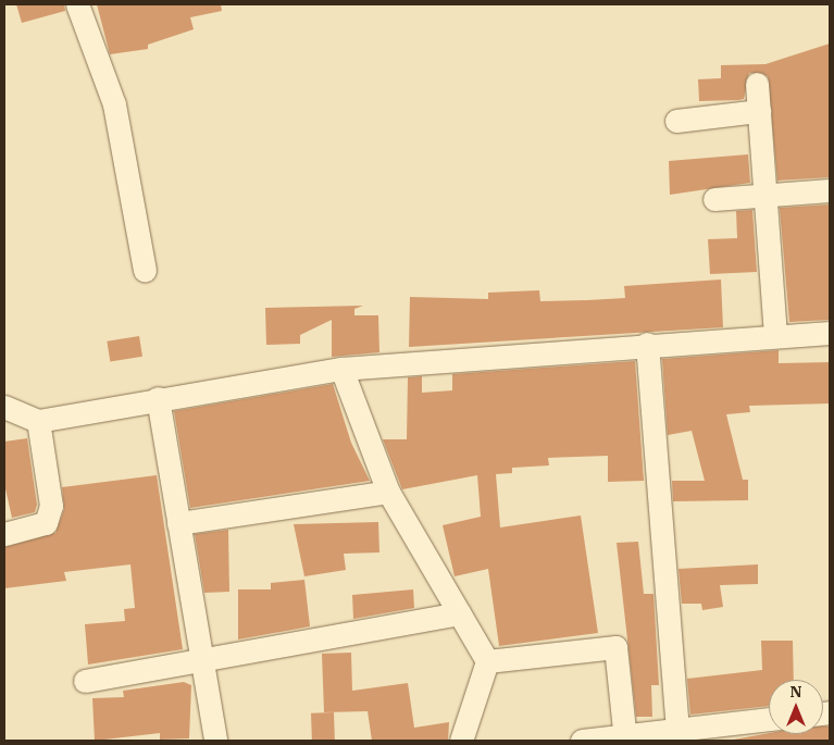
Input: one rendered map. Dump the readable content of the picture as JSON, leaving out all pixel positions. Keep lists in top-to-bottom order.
{
  "north": "top"
}
